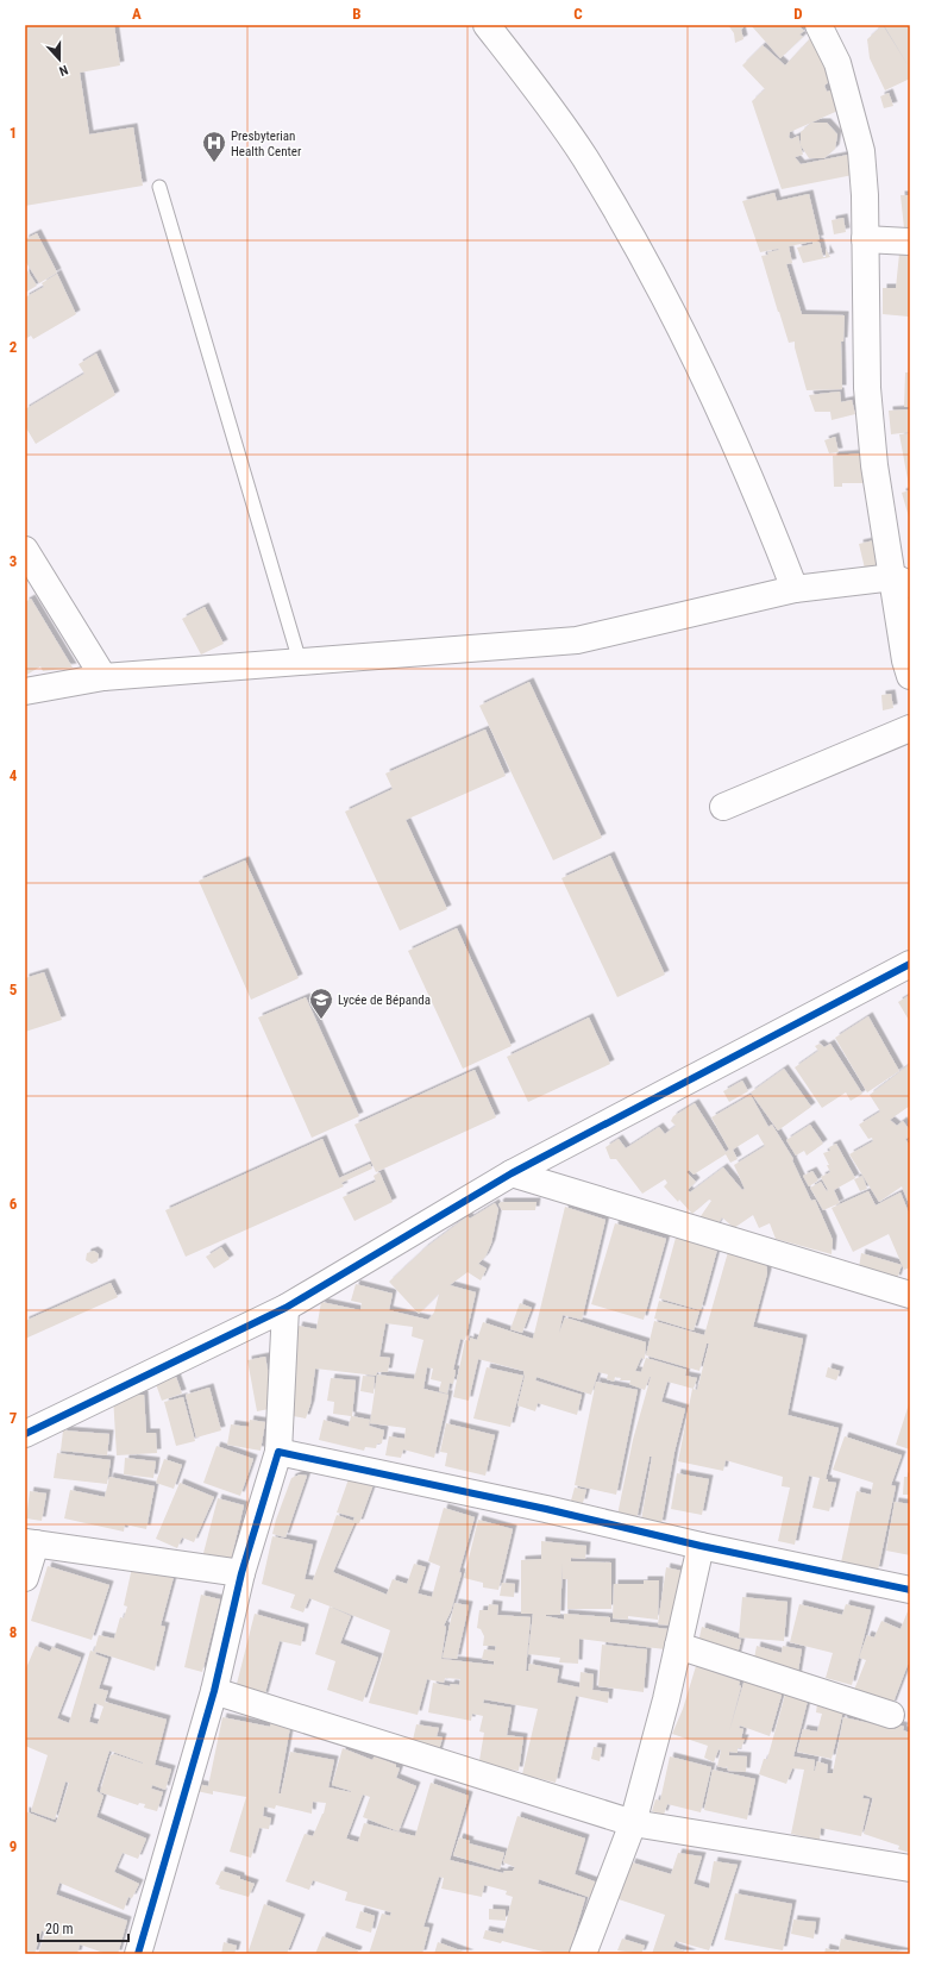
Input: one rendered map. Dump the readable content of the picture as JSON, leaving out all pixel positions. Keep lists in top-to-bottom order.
{
  "places": {
    "hospital": ["Presbyterian Health Center"],
    "school or university": ["Lycée de Bépanda"]
  },
  "scale_bar": "20 m",
  "north": "bottom",
  "grid": {
    "columns": [
      "A",
      "B",
      "C",
      "D"
    ],
    "rows": [
      "1",
      "2",
      "3",
      "4",
      "5",
      "6",
      "7",
      "8",
      "9"
    ]
  }
}
